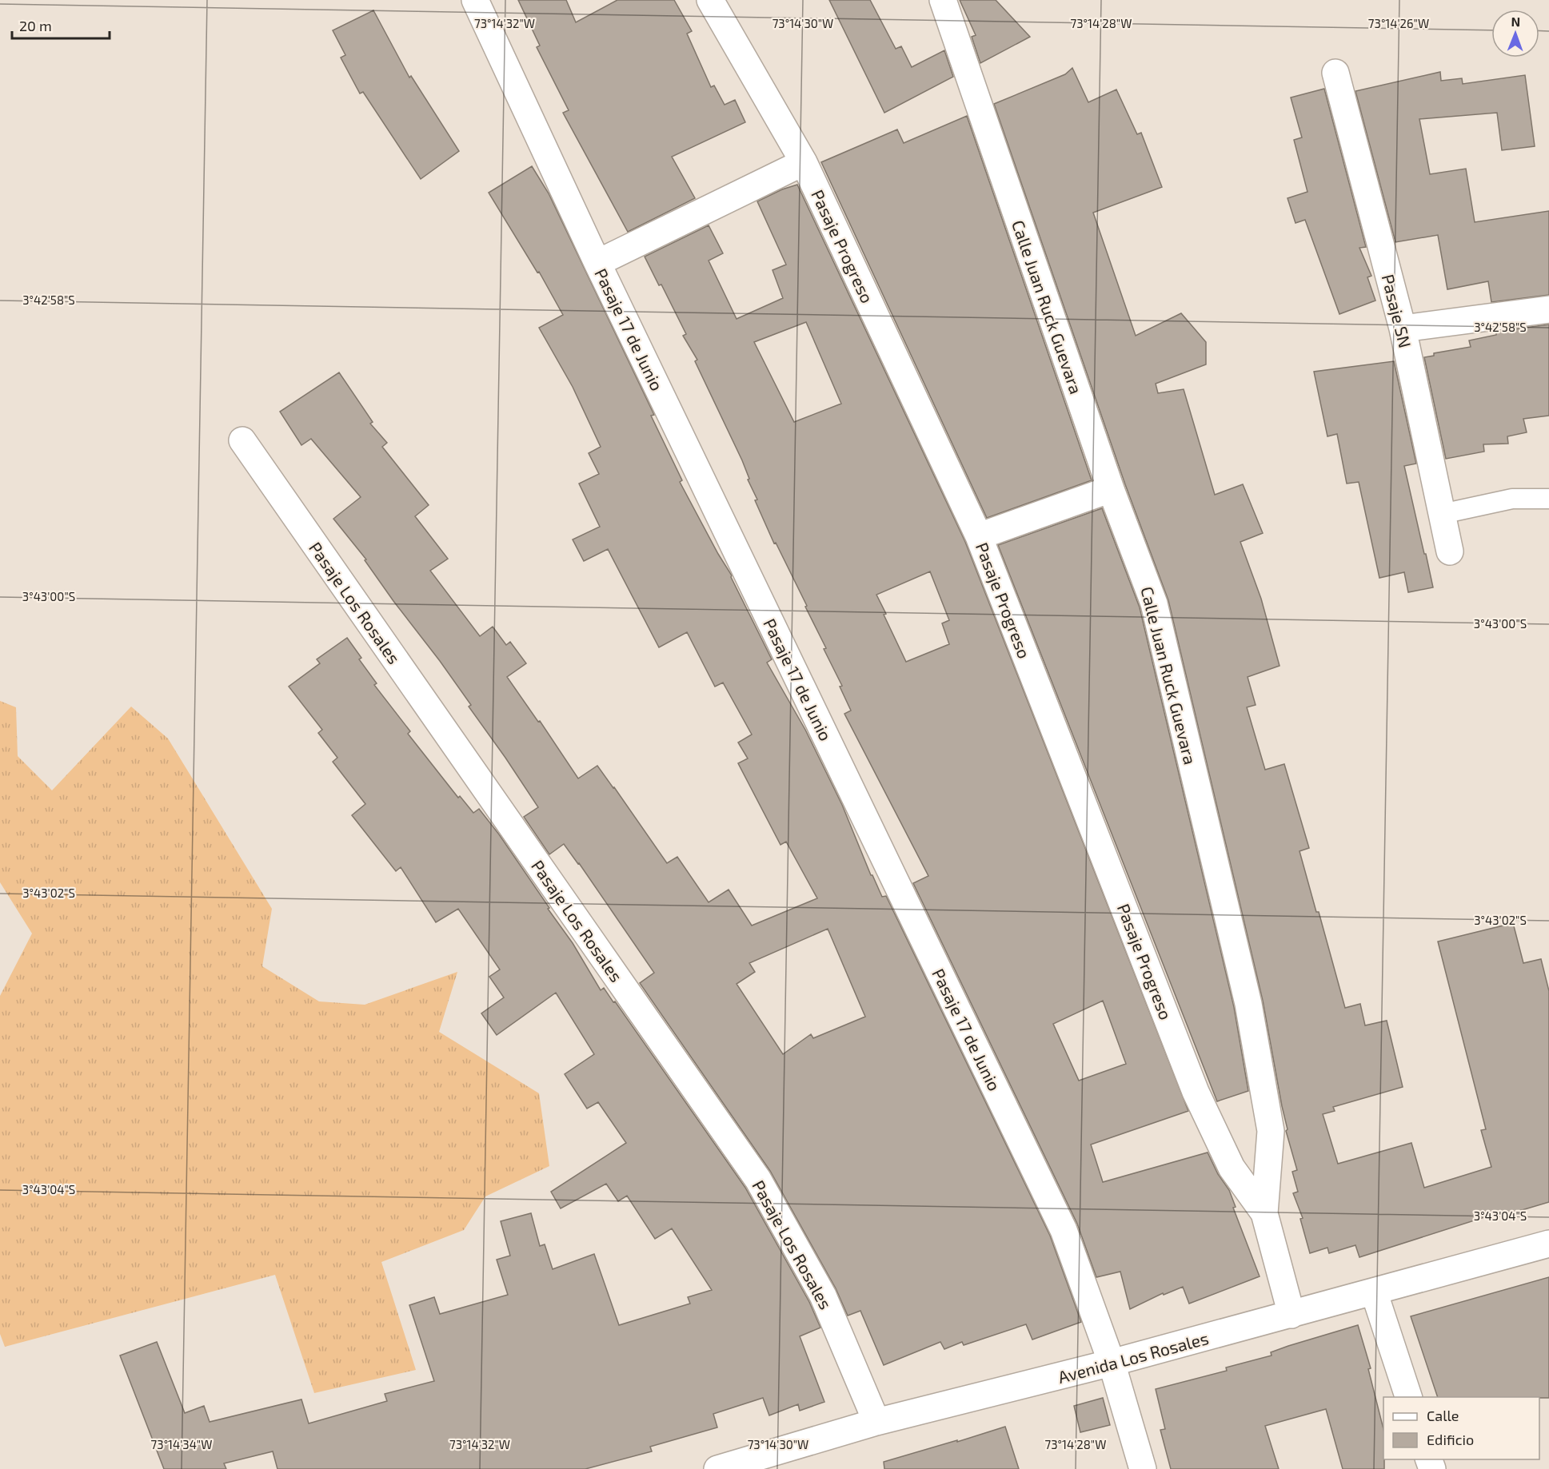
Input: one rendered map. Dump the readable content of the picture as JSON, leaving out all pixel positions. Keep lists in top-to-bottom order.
{
  "streets": {
    "street": [
      "Pasaje Progreso",
      "Calle Juan Ruck Guevara",
      "Pasaje SN",
      "Pasaje 17 de Junio",
      "Pasaje Los Rosales",
      "Avenida Los Rosales"
    ]
  },
  "crossings": [
    ["Pasaje Progreso", "Calle Juan Ruck Guevara"],
    ["Calle Juan Ruck Guevara", "Avenida Los Rosales"],
    ["Pasaje 17 de Junio", "Avenida Los Rosales"],
    ["Pasaje Los Rosales", "Avenida Los Rosales"]
  ],
  "legend": ["Calle", "Edificio"],
  "scale_bar": "20 m",
  "north": "top",
  "coordinates": [
    "73°14'32\"W",
    "73°14'30\"W",
    "73°14'28\"W",
    "73°14'26\"W",
    "3°42'58\"S",
    "3°43'00\"S",
    "3°43'02\"S",
    "3°43'04\"S",
    "73°14'34\"W"
  ]
}
